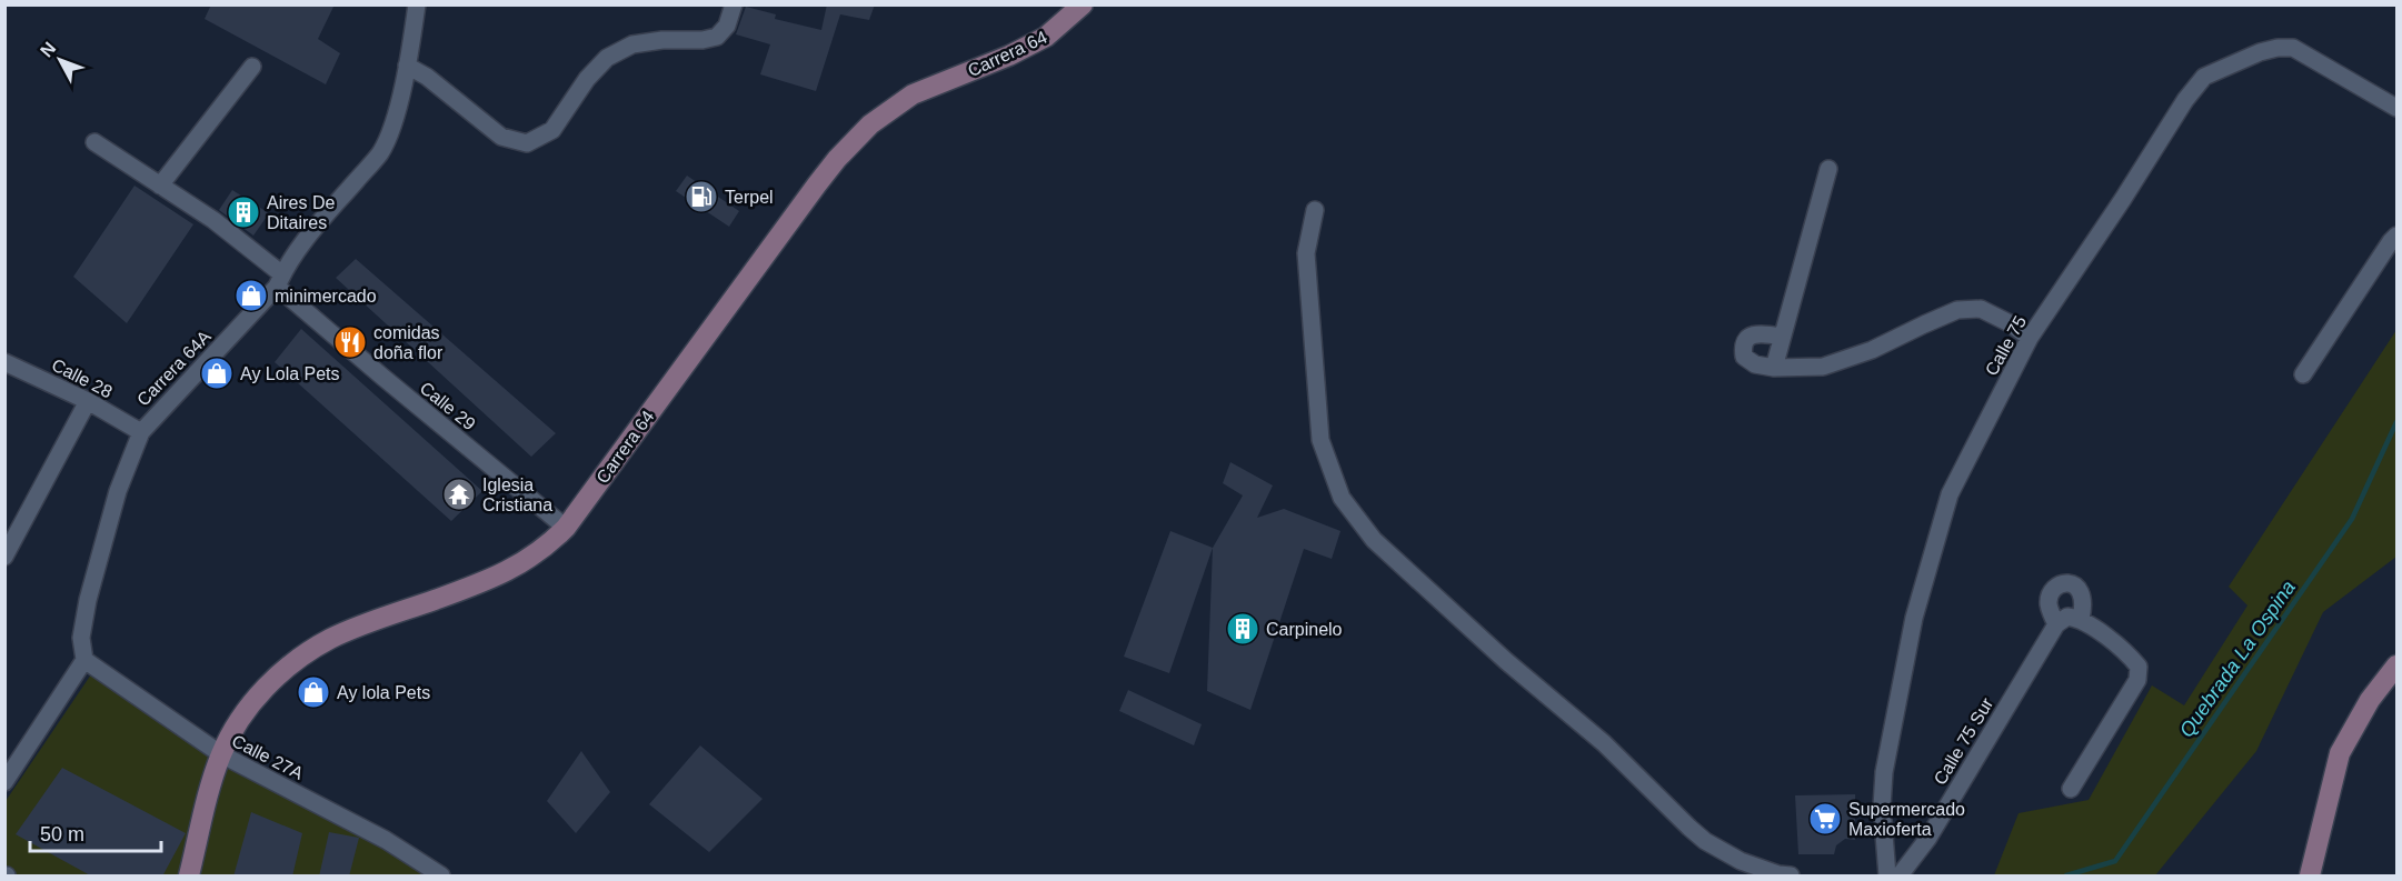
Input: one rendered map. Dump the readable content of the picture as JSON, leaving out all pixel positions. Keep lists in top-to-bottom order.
{
  "streets": {
    "street": [
      "Carrera 64",
      "Calle 75",
      "Carrera 64A",
      "Calle 28",
      "Calle 29",
      "Calle 75 Sur",
      "Calle 27A"
    ]
  },
  "crossings": [
    ["Carrera 64", "Calle 29"],
    ["Carrera 64", "Calle 27A"],
    ["Carrera 64A", "Calle 28"],
    ["Carrera 64A", "Calle 29"],
    ["Carrera 64A", "Calle 27A"]
  ],
  "water": ["Quebrada La Ospina"],
  "places": {
    "fuel station": ["Terpel"],
    "building": ["Aires De Ditaires", "Carpinelo"],
    "shop": ["minimercado", "Ay Lola Pets", "Ay lola Pets"],
    "restaurant": ["comidas doña flor"],
    "temple": ["Iglesia Cristiana"],
    "supermarket": ["Supermercado Maxioferta"]
  },
  "scale_bar": "50 m",
  "north": "top left"
}
